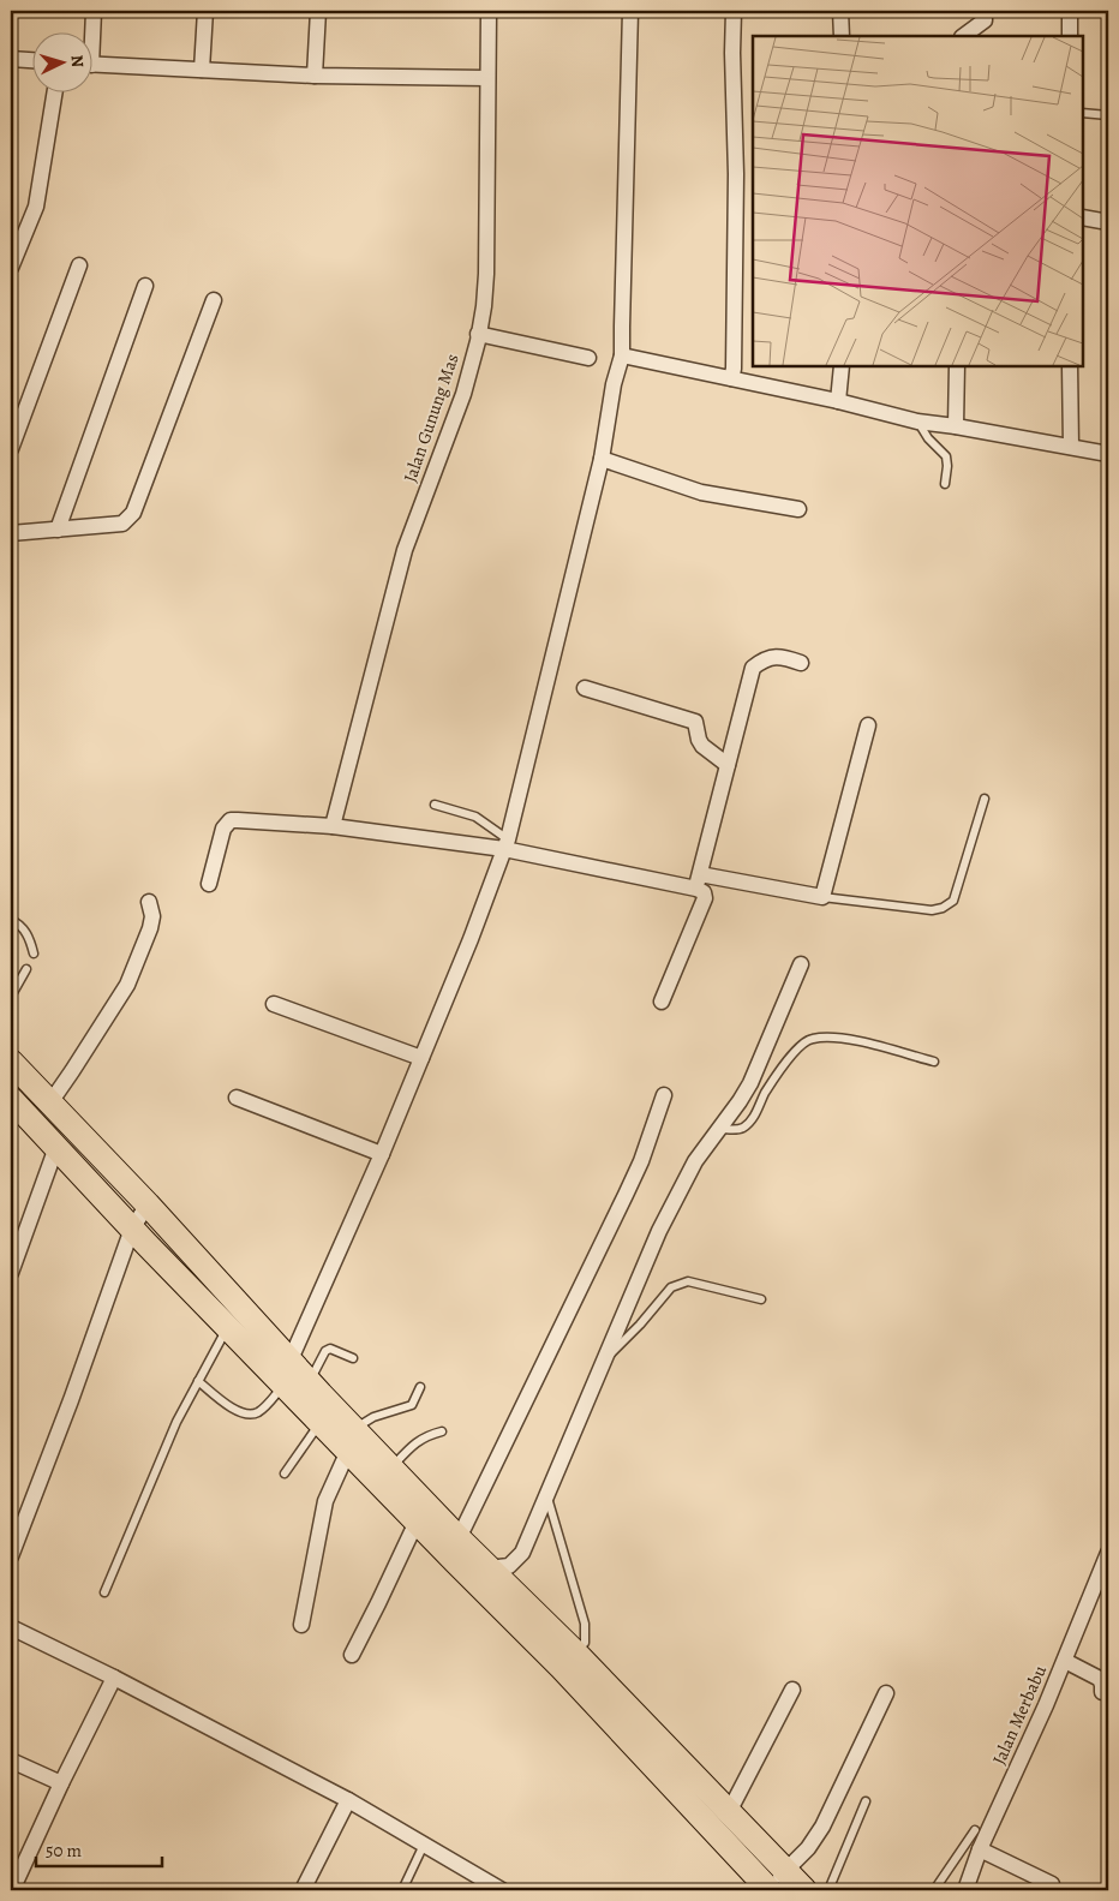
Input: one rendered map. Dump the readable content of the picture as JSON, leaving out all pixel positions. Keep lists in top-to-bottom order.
{
  "streets": {
    "street": ["Jalan Gunung Mas", "Jalan Merbabu"]
  },
  "scale_bar": "50 m",
  "north": "right"
}
